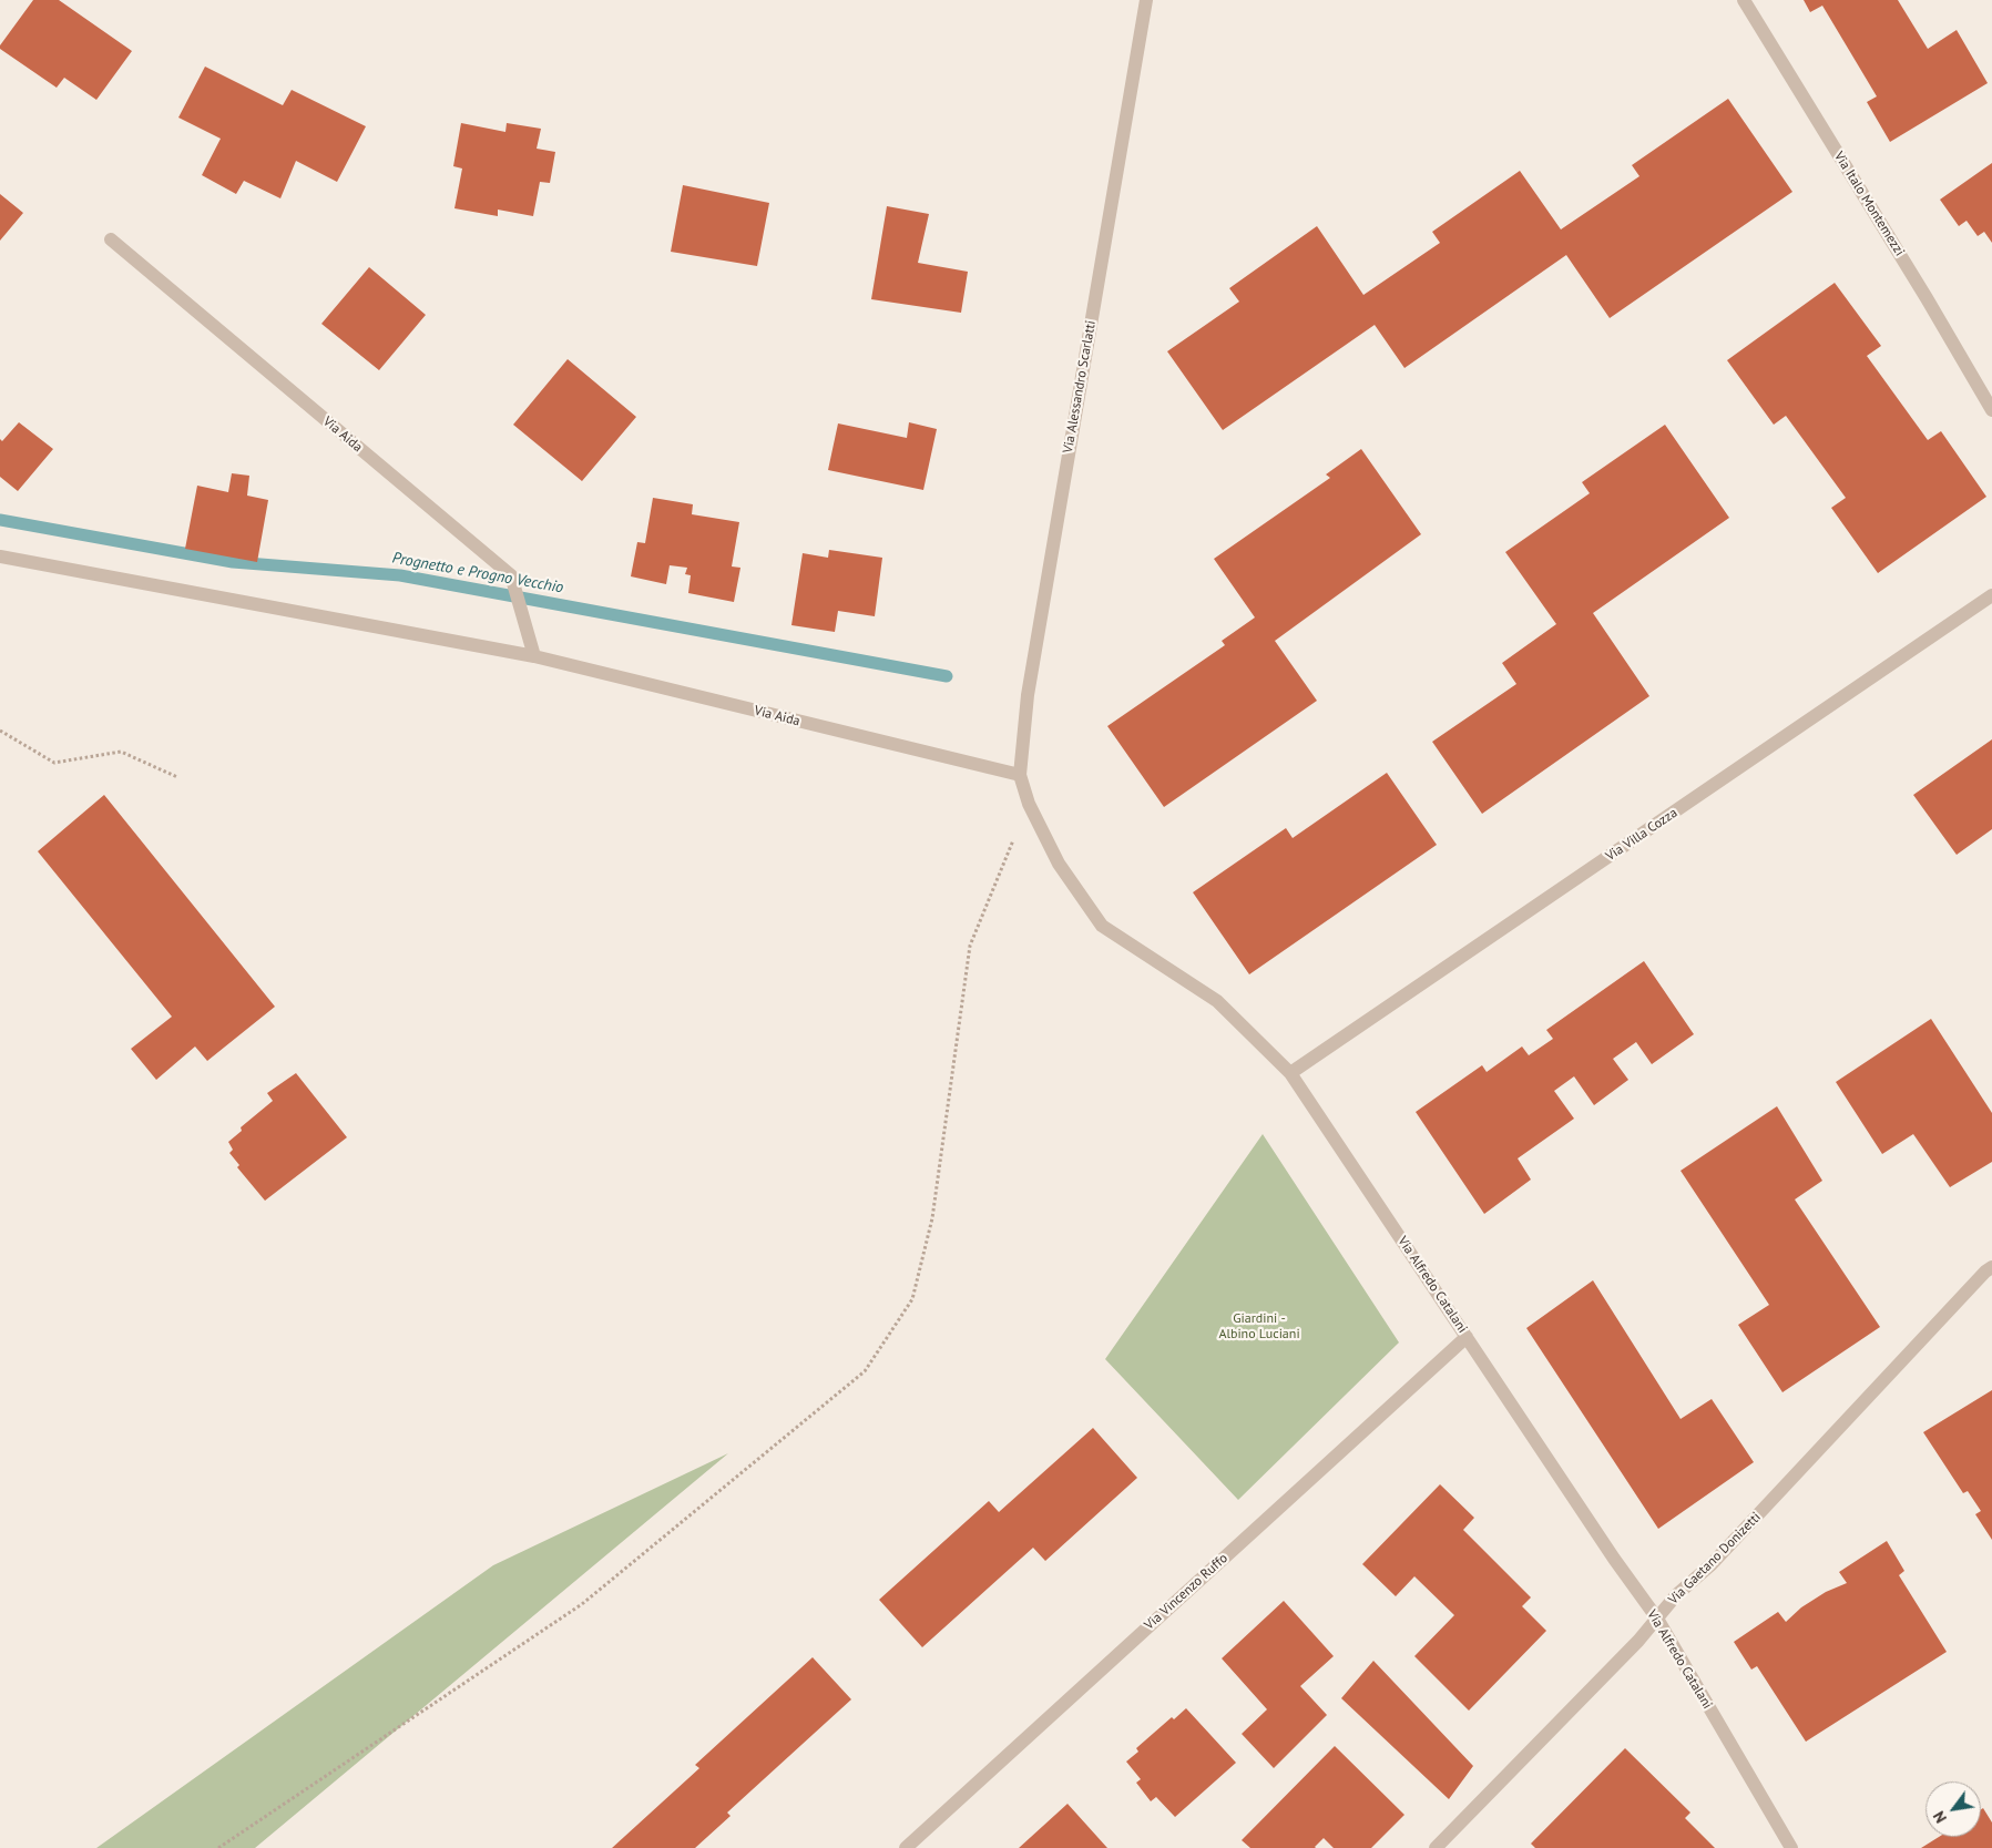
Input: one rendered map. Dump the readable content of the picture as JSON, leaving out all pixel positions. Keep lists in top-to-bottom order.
{
  "streets": {
    "street": [
      "Via Italo Montemezzi",
      "Via Alessandro Scarlatti",
      "Via Aida",
      "Via Villa Cozza",
      "Via Alfredo Catalani",
      "Via Gaetano Donizetti",
      "Via Vincenzo Ruffo"
    ]
  },
  "crossings": [
    ["Via Alessandro Scarlatti", "Via Aida"],
    ["Via Alessandro Scarlatti", "Via Alfredo Catalani"],
    ["Via Aida", "Via Alfredo Catalani"],
    ["Via Villa Cozza", "Via Alfredo Catalani"],
    ["Via Alfredo Catalani", "Via Gaetano Donizetti"],
    ["Via Alfredo Catalani", "Via Vincenzo Ruffo"]
  ],
  "water": ["Prognetto e Progno Vecchio"],
  "parks": ["Giardini - Albino Luciani"],
  "north": "bottom left"
}
